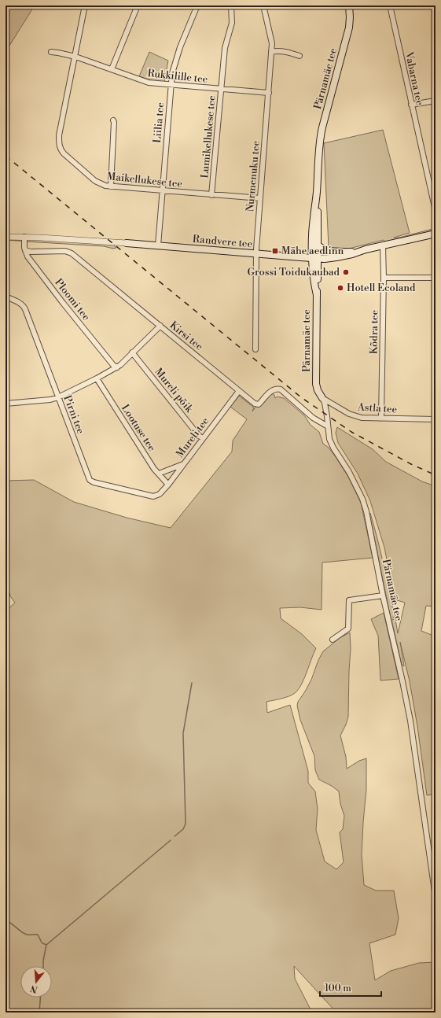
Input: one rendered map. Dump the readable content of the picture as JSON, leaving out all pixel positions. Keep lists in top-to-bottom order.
{
  "streets": {
    "main road": ["Pärnamäe tee", "Randvere tee"],
    "street": [
      "Rukkilille tee",
      "Vabarna tee",
      "Liilia tee",
      "Lumikellukese tee",
      "Nurmenuku tee",
      "Maikellukese tee",
      "Ploomi tee",
      "Kõdra tee",
      "Kirsi tee",
      "Mureli põik",
      "Astla tee",
      "Pirni tee",
      "Lootuse tee",
      "Mureli tee"
    ]
  },
  "crossings": [
    ["Rukkilille tee", "Liilia tee"],
    ["Rukkilille tee", "Lumikellukese tee"],
    ["Rukkilille tee", "Nurmenuku tee"],
    ["Rukkilille tee", "Maikellukese tee"],
    ["Pärnamäe tee", "Randvere tee"],
    ["Pärnamäe tee", "Kirsi tee"],
    ["Pärnamäe tee", "Astla tee"],
    ["Liilia tee", "Maikellukese tee"],
    ["Liilia tee", "Randvere tee"],
    ["Lumikellukese tee", "Maikellukese tee"],
    ["Nurmenuku tee", "Maikellukese tee"],
    ["Nurmenuku tee", "Randvere tee"],
    ["Randvere tee", "Ploomi tee"],
    ["Randvere tee", "Kõdra tee"],
    ["Ploomi tee", "Kirsi tee"],
    ["Kõdra tee", "Astla tee"],
    ["Kirsi tee", "Mureli tee"],
    ["Mureli põik", "Mureli tee"],
    ["Pirni tee", "Mureli tee"],
    ["Lootuse tee", "Mureli tee"]
  ],
  "places": {
    "transit": ["Mähe aedlinn"],
    "other": ["Grossi Toidukaubad", "Hotell Ecoland"]
  },
  "scale_bar": "100 m",
  "north": "bottom"
}
